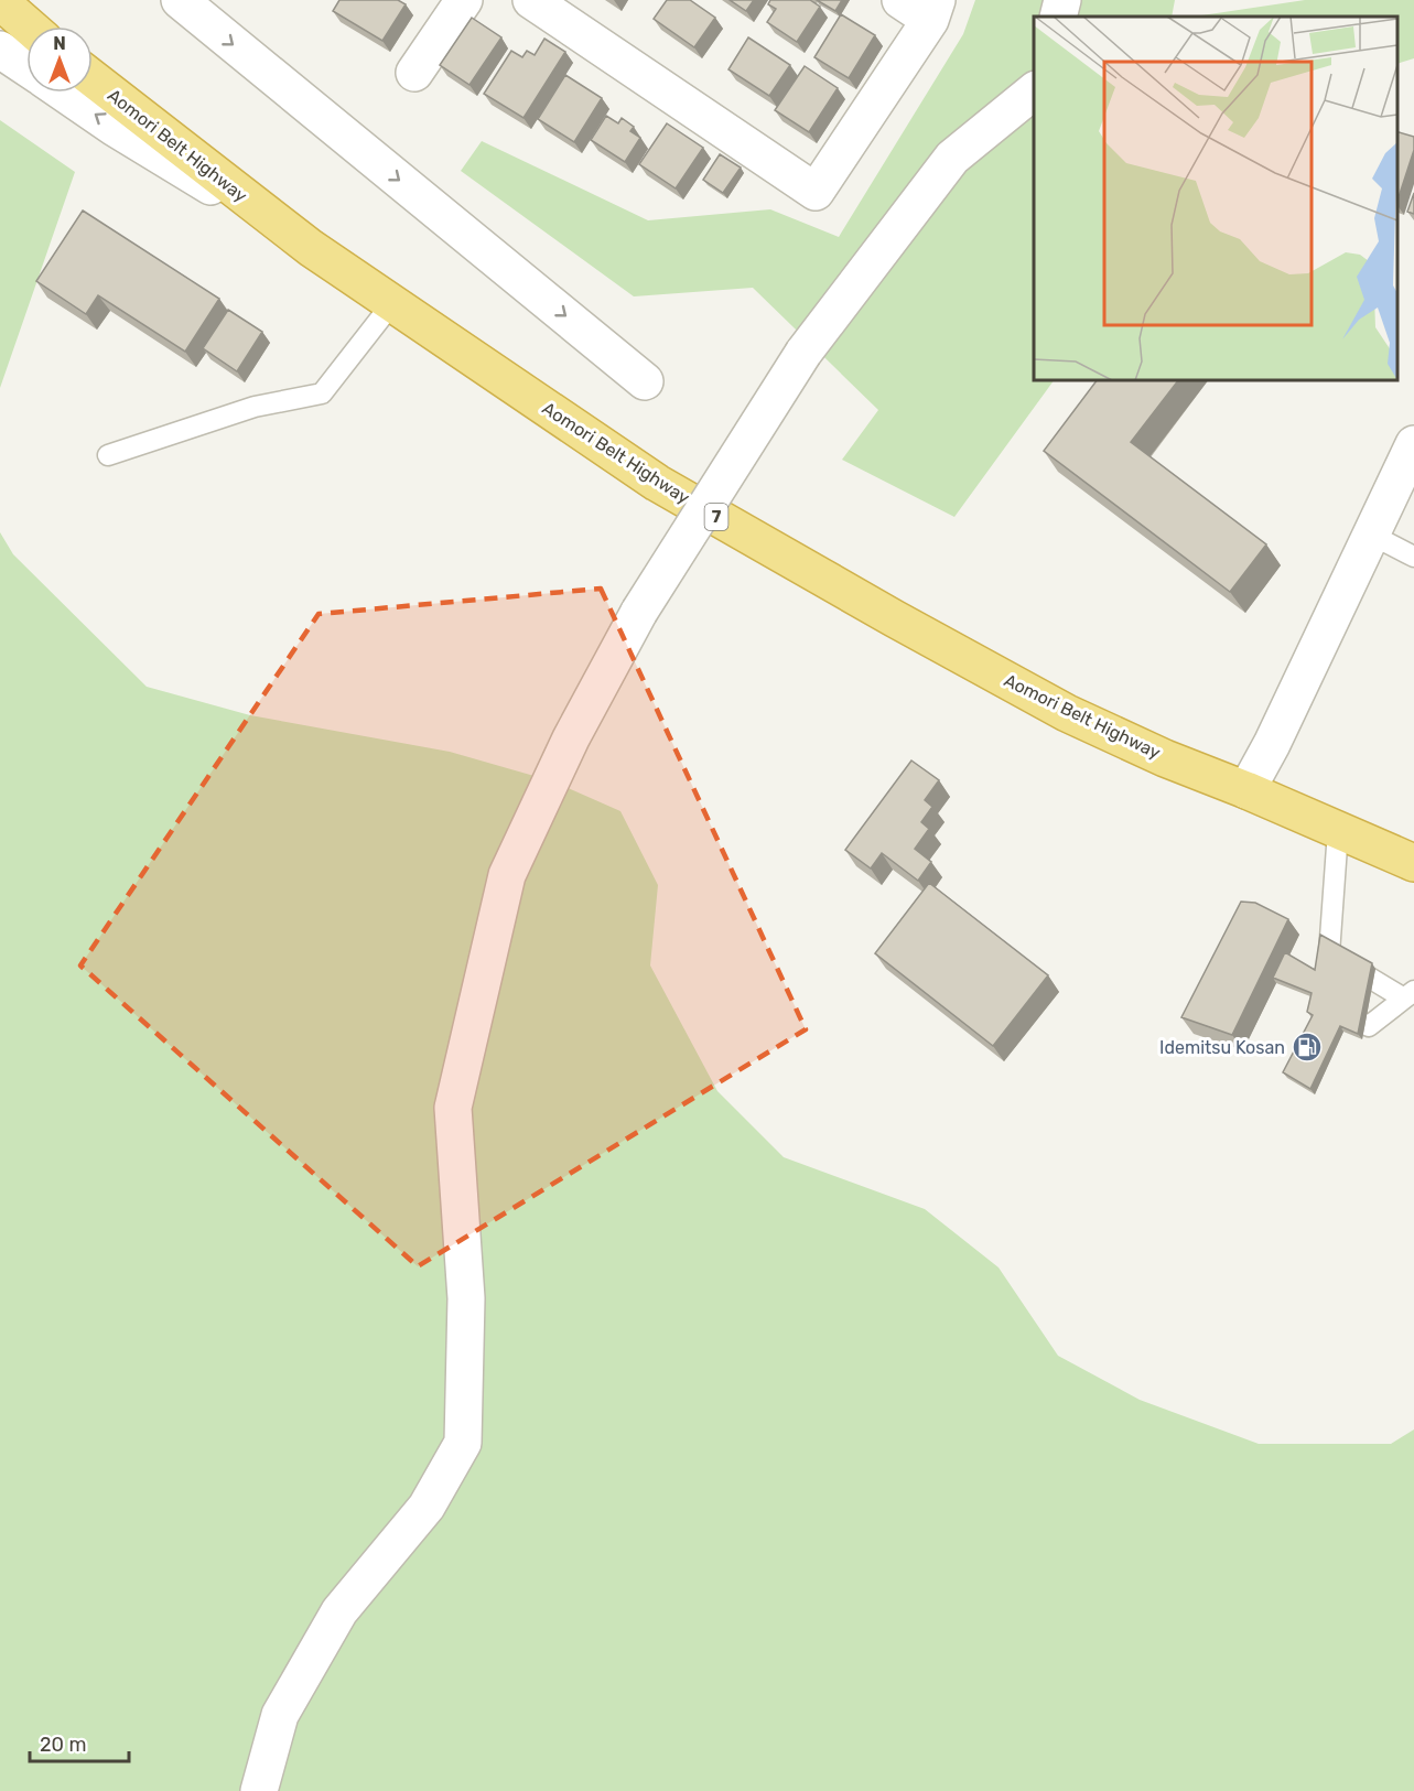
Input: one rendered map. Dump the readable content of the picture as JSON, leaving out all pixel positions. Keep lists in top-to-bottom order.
{
  "streets": {
    "highway": ["Aomori Belt Highway", "7"]
  },
  "crossings": [
    ["Aomori Belt Highway", "7"]
  ],
  "places": {
    "fuel station": ["Idemitsu Kosan"]
  },
  "scale_bar": "20 m",
  "north": "top"
}
